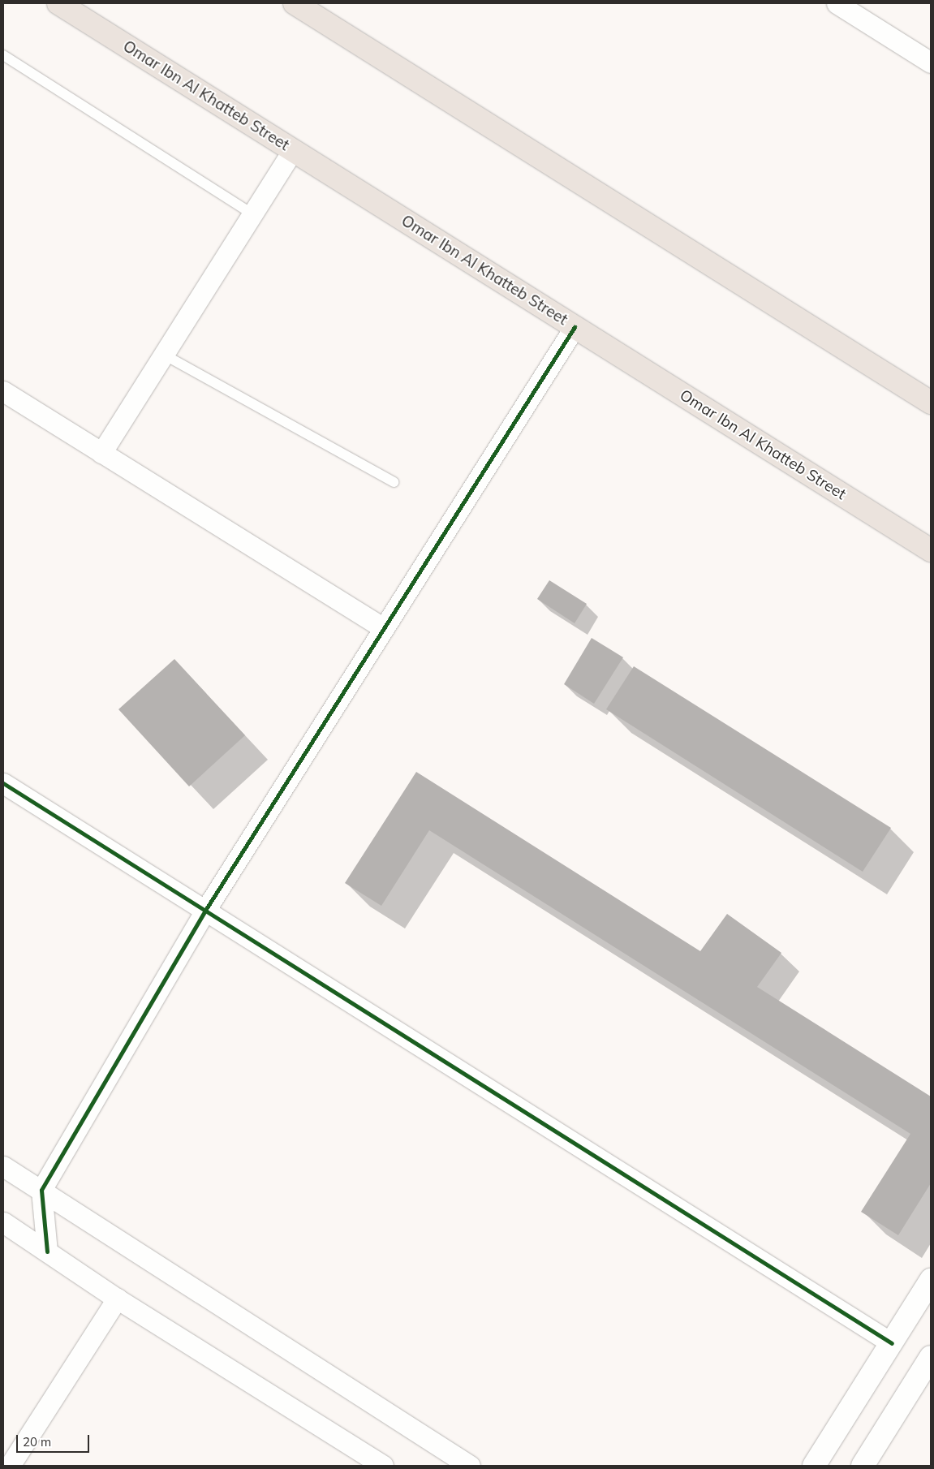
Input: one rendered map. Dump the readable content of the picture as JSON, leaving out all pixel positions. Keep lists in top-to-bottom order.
{
  "streets": {
    "main road": ["Omar Ibn Al Khatteb Street"]
  },
  "scale_bar": "20 m"
}
